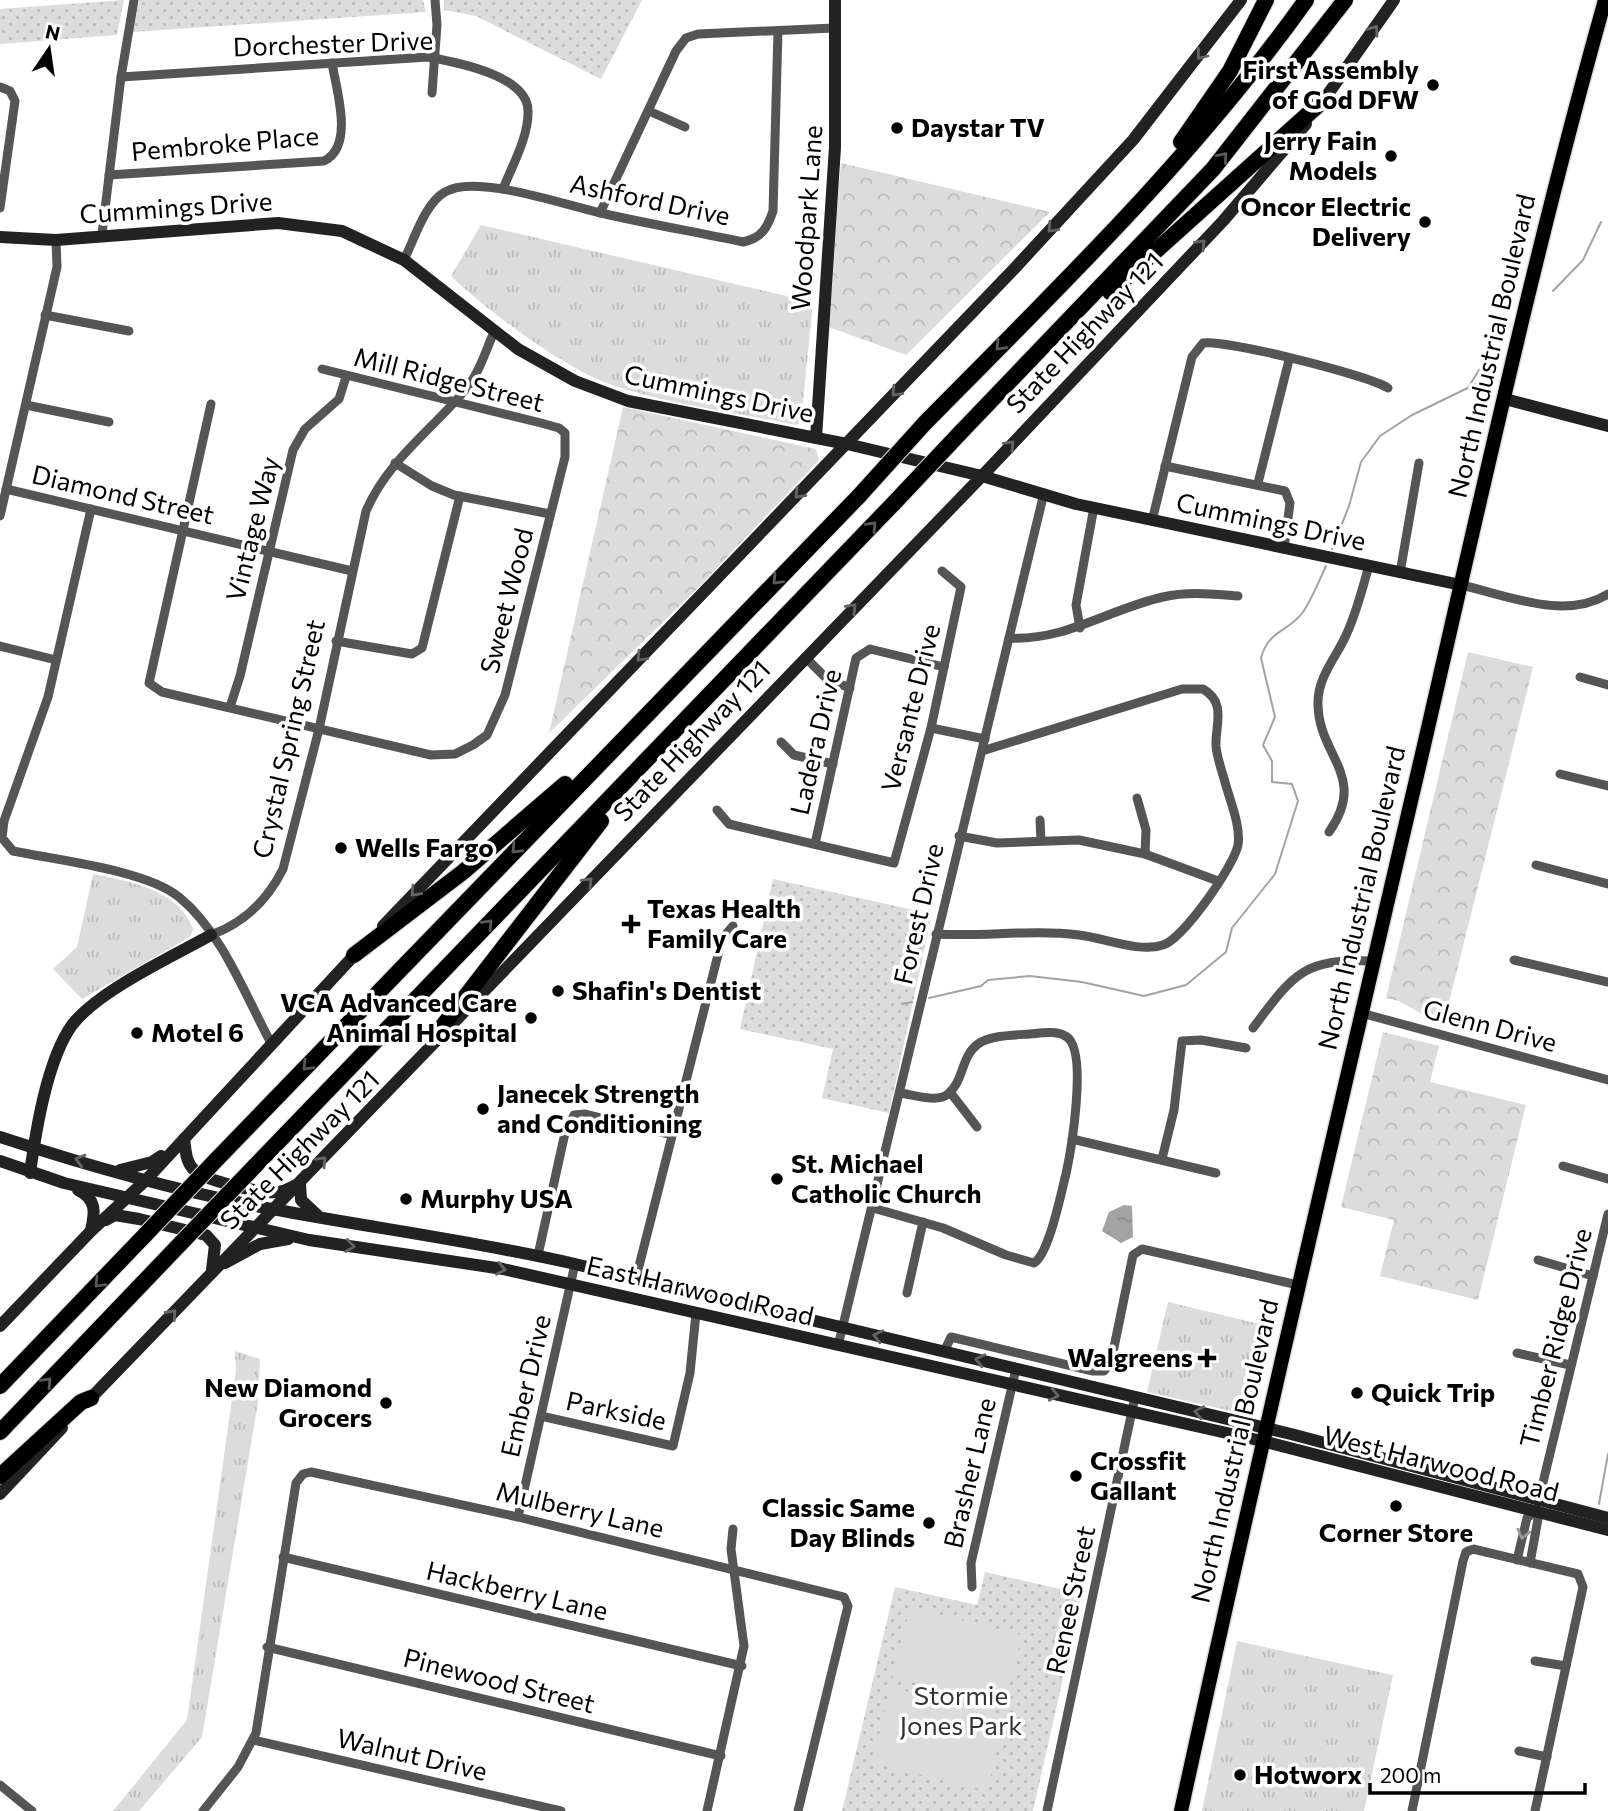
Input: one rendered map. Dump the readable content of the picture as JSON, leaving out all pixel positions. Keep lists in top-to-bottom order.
{
  "streets": {
    "main road": [
      "Cummings Drive",
      "Woodpark Lane",
      "State Highway 121",
      "North Industrial Boulevard",
      "Crystal Spring Street",
      "East Harwood Road",
      "West Harwood Road"
    ],
    "street": [
      "Dorchester Drive",
      "Pembroke Place",
      "Ashford Drive",
      "Mill Ridge Street",
      "Diamond Street",
      "Vintage Way",
      "Sweet Wood",
      "Versante Drive",
      "Ladera Drive",
      "Forest Drive",
      "Glenn Drive",
      "Timber Ridge Drive",
      "Ember Drive",
      "Parkside",
      "Brasher Lane",
      "Mulberry Lane",
      "Hackberry Lane",
      "Renee Street",
      "Pinewood Street",
      "Walnut Drive"
    ]
  },
  "crossings": [
    ["Dorchester Drive", "Pembroke Place"],
    ["Dorchester Drive", "Ashford Drive"],
    ["Ashford Drive", "Cummings Drive"],
    ["Cummings Drive", "Woodpark Lane"],
    ["Cummings Drive", "State Highway 121"],
    ["Cummings Drive", "North Industrial Boulevard"],
    ["Cummings Drive", "Crystal Spring Street"],
    ["Cummings Drive", "Forest Drive"],
    ["State Highway 121", "East Harwood Road"],
    ["North Industrial Boulevard", "Glenn Drive"],
    ["North Industrial Boulevard", "East Harwood Road"],
    ["North Industrial Boulevard", "West Harwood Road"],
    ["Mill Ridge Street", "Vintage Way"],
    ["Mill Ridge Street", "Sweet Wood"],
    ["Mill Ridge Street", "Crystal Spring Street"],
    ["Diamond Street", "Vintage Way"],
    ["Diamond Street", "Crystal Spring Street"],
    ["Sweet Wood", "Crystal Spring Street"],
    ["Versante Drive", "Ladera Drive"],
    ["Crystal Spring Street", "East Harwood Road"],
    ["Forest Drive", "East Harwood Road"],
    ["East Harwood Road", "Ember Drive"],
    ["East Harwood Road", "Parkside"],
    ["East Harwood Road", "West Harwood Road"],
    ["East Harwood Road", "Brasher Lane"],
    ["East Harwood Road", "Renee Street"],
    ["Timber Ridge Drive", "West Harwood Road"],
    ["Ember Drive", "Parkside"],
    ["Ember Drive", "Mulberry Lane"],
    ["Mulberry Lane", "Hackberry Lane"]
  ],
  "one_way": ["State Highway 121"],
  "parks": ["Stormie Jones Park"],
  "places": {
    "other": [
      "First Assembly of God DFW",
      "Daystar TV",
      "Jerry Fain Models",
      "Oncor Electric Delivery",
      "Wells Fargo",
      "Shafin's Dentist",
      "VCA Advanced Care Animal Hospital",
      "Motel 6",
      "Janecek Strength and Conditioning",
      "St. Michael Catholic Church",
      "Murphy USA",
      "Quick Trip",
      "New Diamond Grocers",
      "Crossfit Gallant",
      "Corner Store",
      "Classic Same Day Blinds",
      "Hotworx"
    ],
    "health": ["Texas Health Family Care", "Walgreens"]
  },
  "scale_bar": "200 m",
  "north": "top"
}
